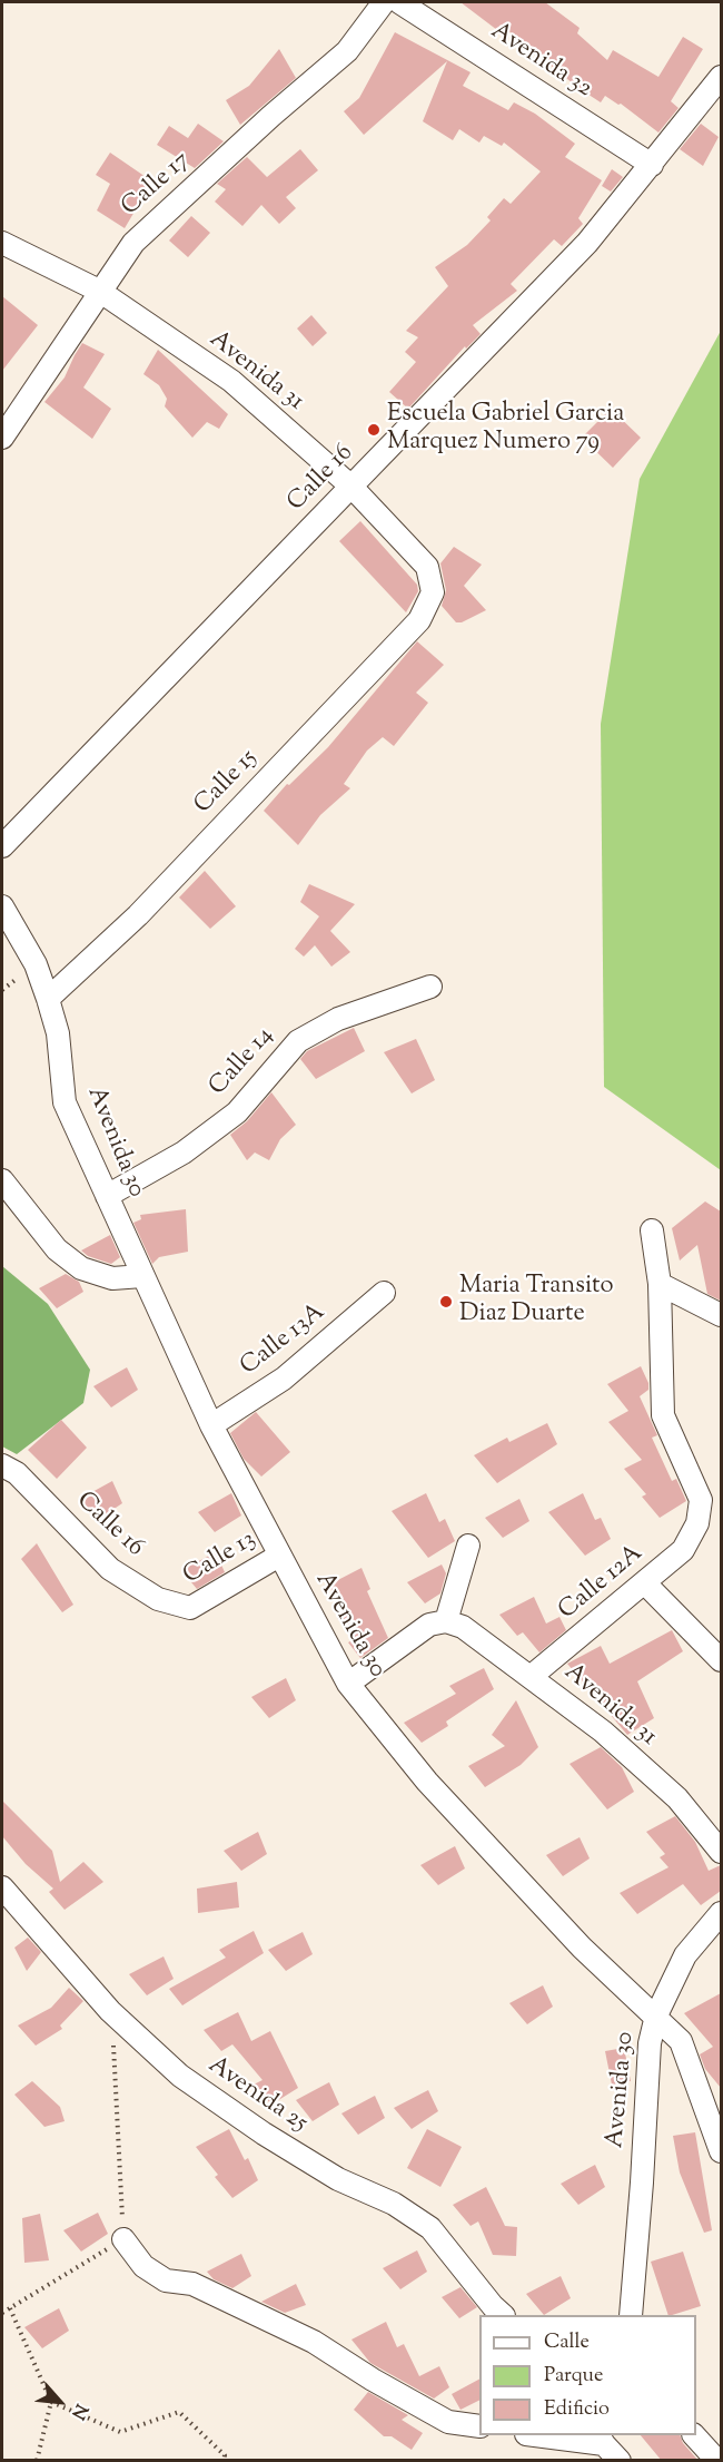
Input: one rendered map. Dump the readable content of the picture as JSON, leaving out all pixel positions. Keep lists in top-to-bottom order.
{
  "streets": {
    "street": [
      "Avenida 32",
      "Calle 17",
      "Avenida 31",
      "Calle 16",
      "Calle 15",
      "Calle 14",
      "Avenida 30",
      "Calle 13A",
      "Calle 13",
      "Calle 12A",
      "Avenida 25"
    ]
  },
  "crossings": [
    ["Avenida 32", "Calle 16"],
    ["Calle 17", "Avenida 31"],
    ["Avenida 31", "Calle 16"],
    ["Avenida 31", "Calle 15"],
    ["Avenida 31", "Calle 12A"],
    ["Calle 16", "Calle 13"],
    ["Calle 15", "Avenida 30"],
    ["Calle 14", "Avenida 30"],
    ["Avenida 30", "Calle 13A"],
    ["Avenida 30", "Calle 13"]
  ],
  "places": ["Escuela Gabriel Garcia Marquez Numero 79", "Maria Transito Diaz Duarte"],
  "legend": ["Calle", "Parque", "Edificio"],
  "north": "bottom right"
}
